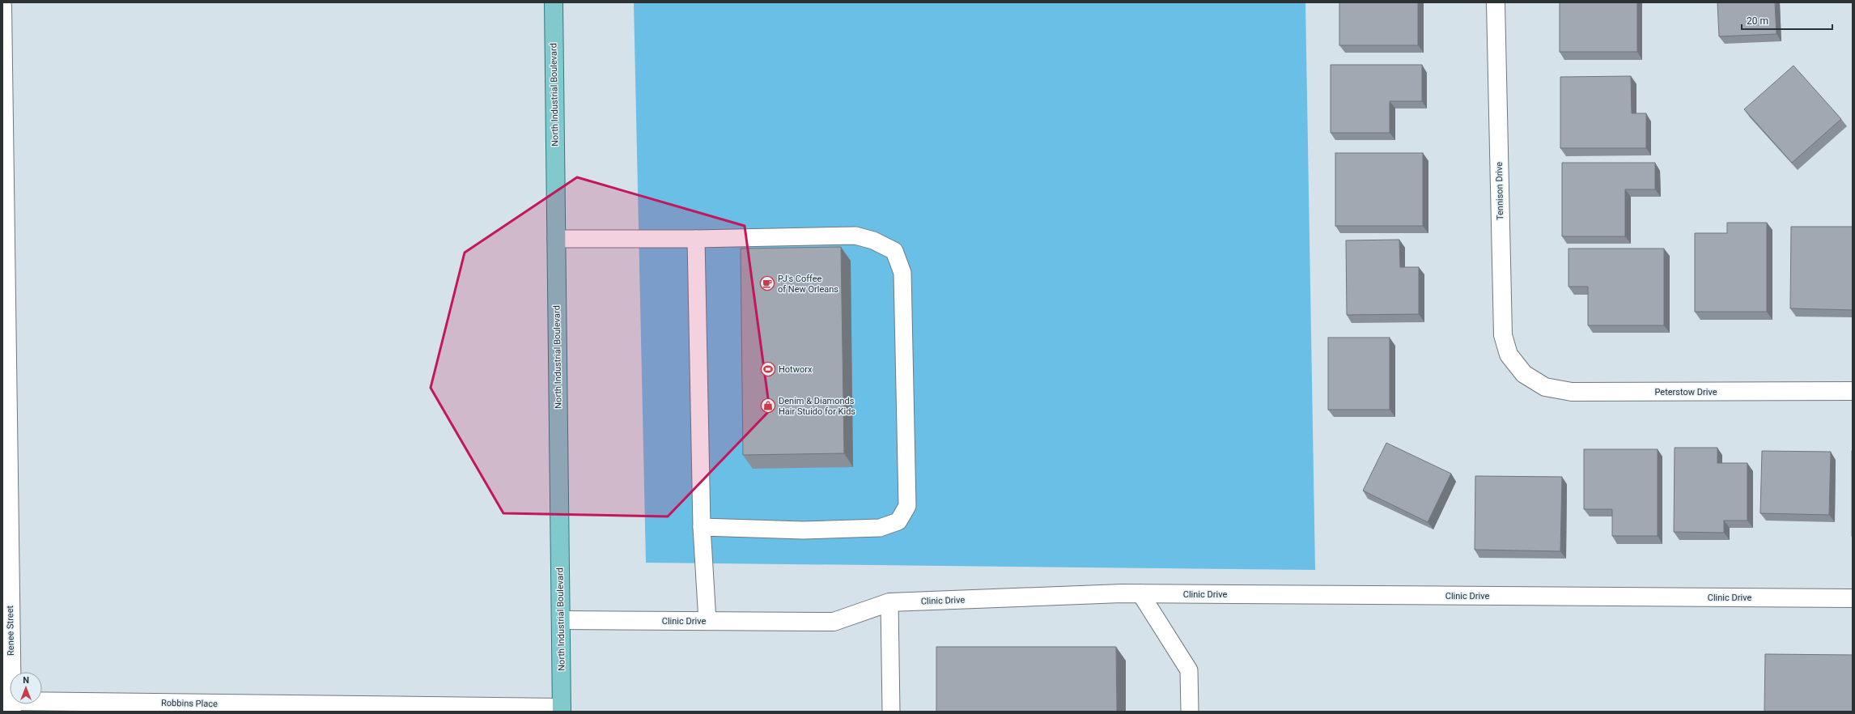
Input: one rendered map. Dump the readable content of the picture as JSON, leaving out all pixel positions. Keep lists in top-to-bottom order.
{
  "streets": {
    "main road": ["North Industrial Boulevard"],
    "street": [
      "Tennison Drive",
      "Peterstow Drive",
      "Clinic Drive",
      "Renee Street",
      "Robbins Place"
    ]
  },
  "crossings": [
    ["North Industrial Boulevard", "Clinic Drive"],
    ["North Industrial Boulevard", "Robbins Place"],
    ["Tennison Drive", "Peterstow Drive"],
    ["Renee Street", "Robbins Place"]
  ],
  "places": {
    "cafe": ["PJ's Coffee of New Orleans"],
    "sports": ["Hotworx"],
    "shop": ["Denim & Diamonds Hair Stuido for Kids"]
  },
  "scale_bar": "20 m",
  "north": "top"
}
